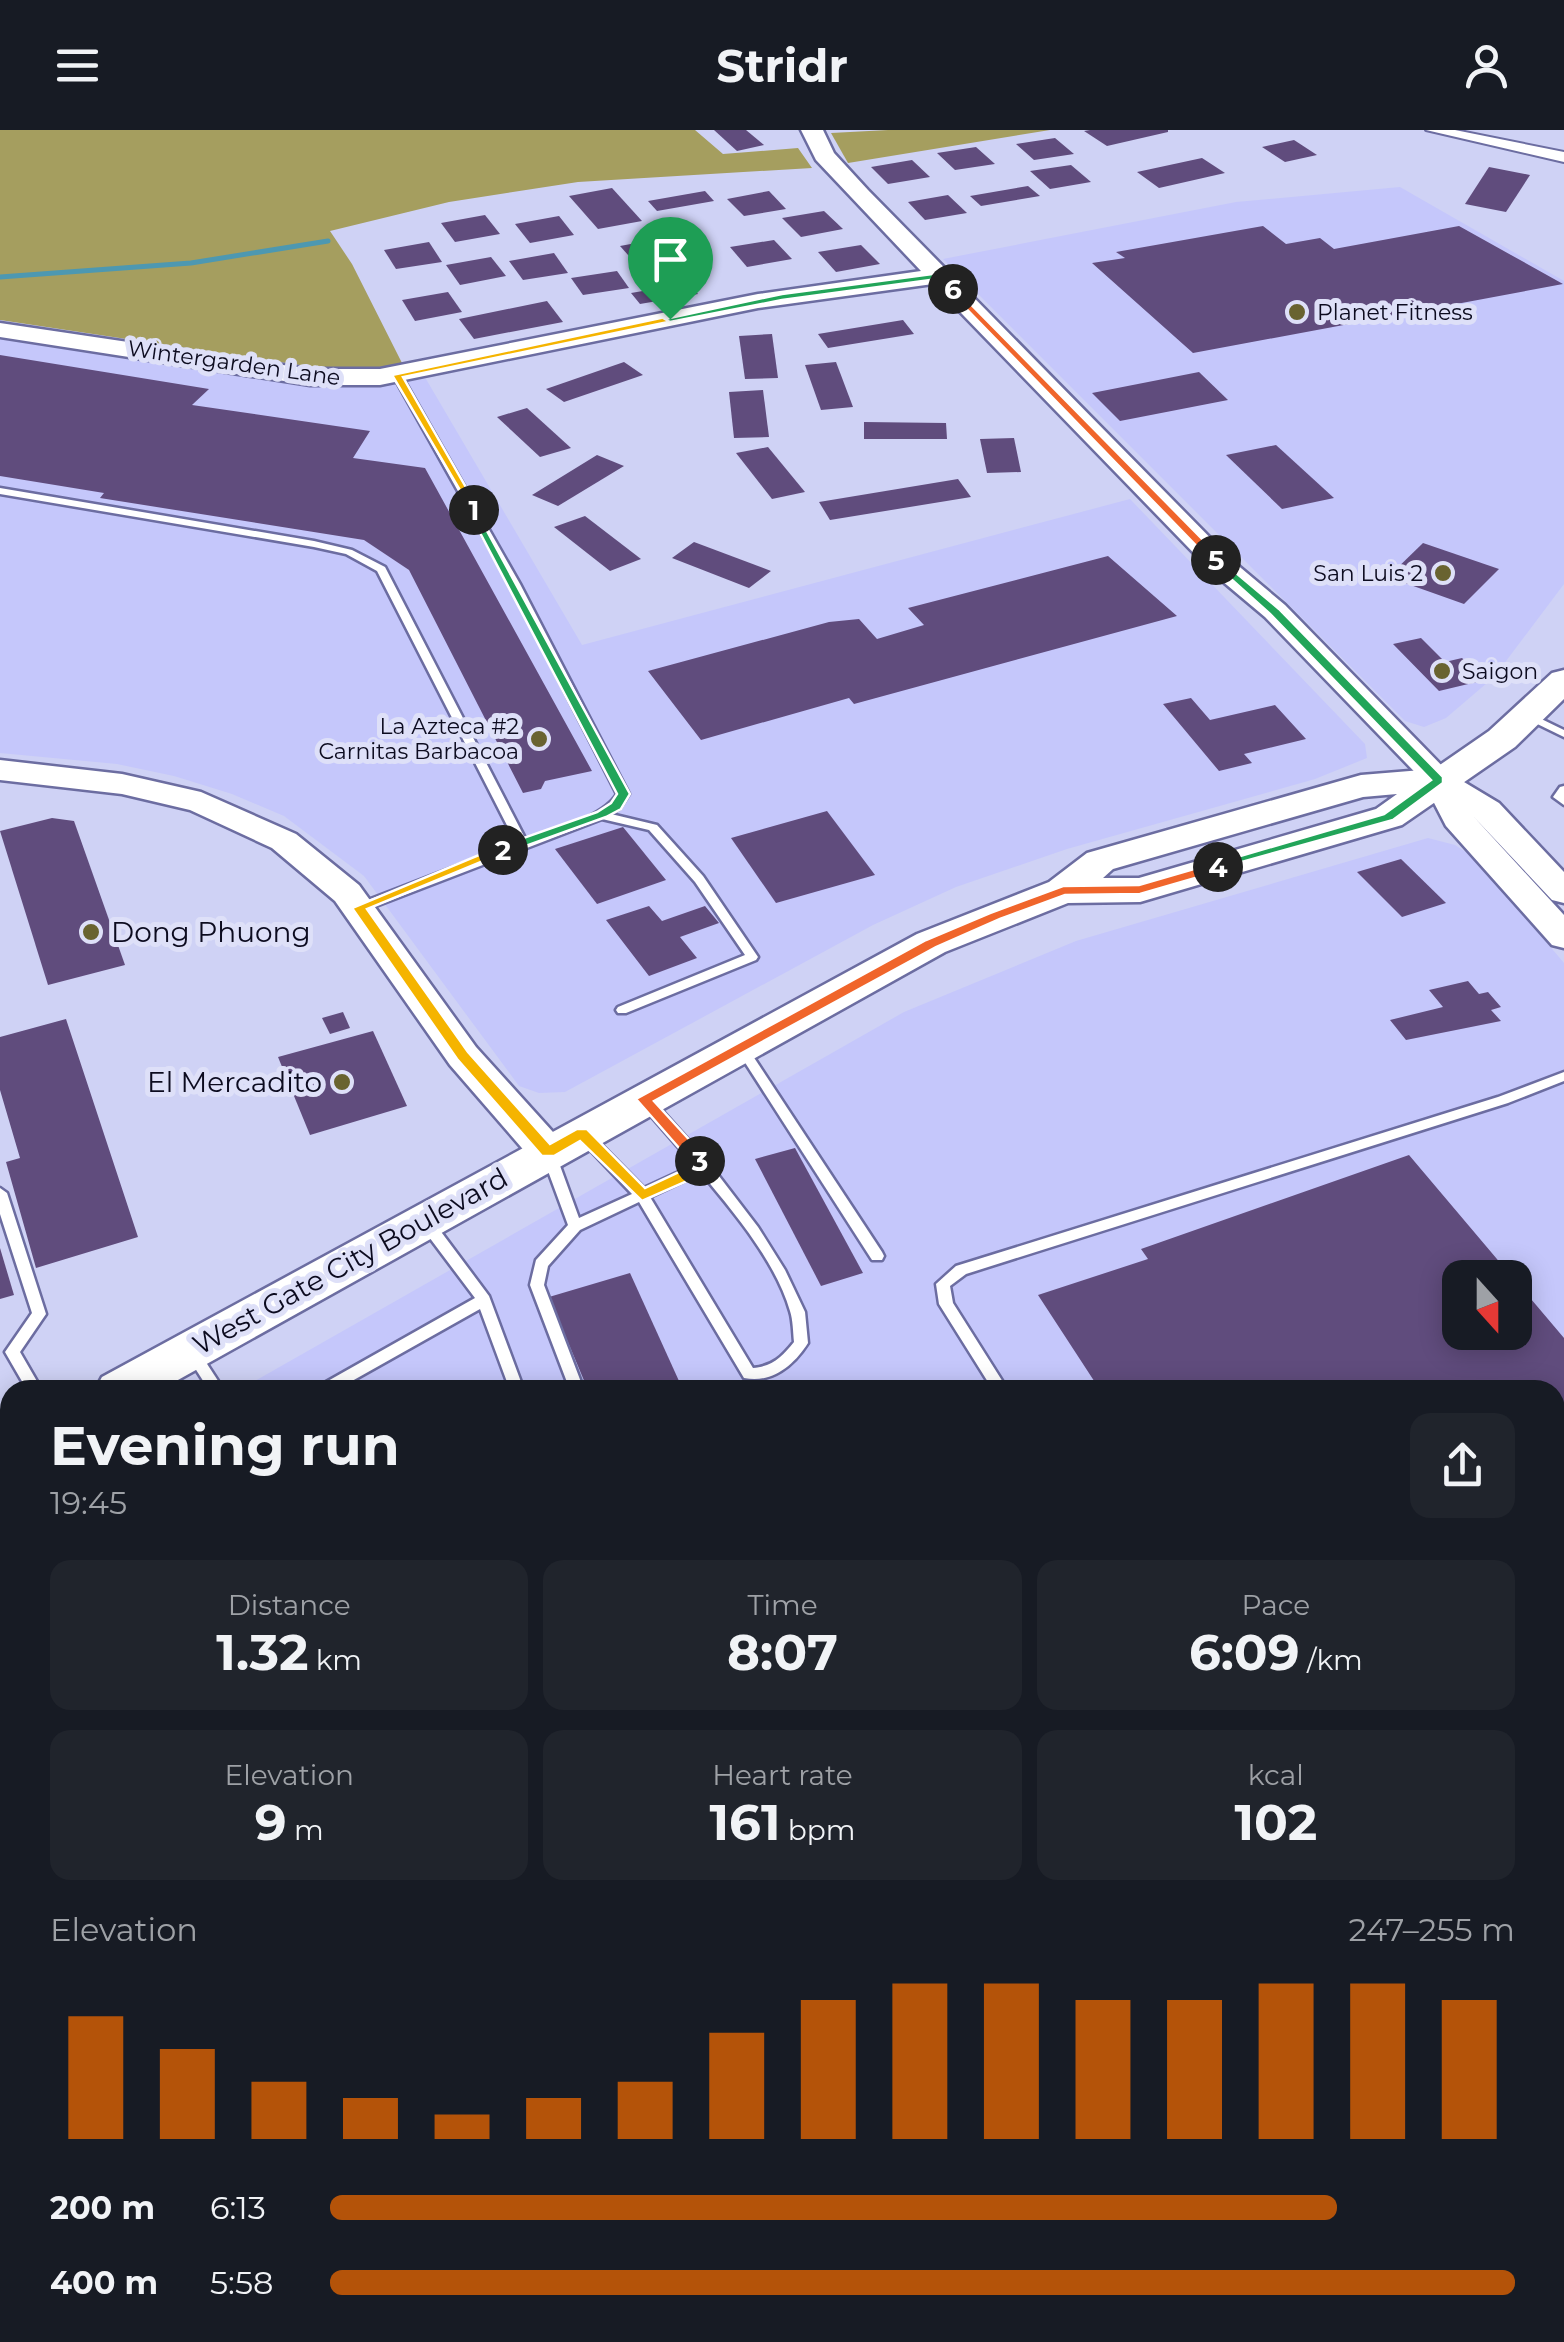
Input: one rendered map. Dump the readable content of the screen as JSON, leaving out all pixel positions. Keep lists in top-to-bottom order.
{
  "streets": {
    "main road": ["West Gate City Boulevard"],
    "street": ["Wintergarden Lane"]
  },
  "places": [
    "Planet Fitness",
    "San Luis 2",
    "Saigon",
    "La Azteca #2 Carnitas Barbacoa",
    "Dong Phuong",
    "El Mercadito"
  ],
  "north": "bottom",
  "page": {
    "header": "Stridr",
    "pins": [
      "6",
      "1",
      "5",
      "2",
      "4",
      "3"
    ],
    "heading": ["Evening run", "19:45"],
    "stats": [
      ["Distance", "1.32 km"],
      ["Time", "8:07"],
      ["Pace", "6:09 /km"],
      ["Elevation", "9 m"],
      ["Heart rate", "161 bpm"],
      ["kcal", "102"]
    ],
    "chart": ["Elevation", "247–255 m"],
    "list": [
      {
        "name": "200 m",
        "note": "6:13"
      },
      {
        "name": "400 m",
        "note": "5:58"
      }
    ]
  }
}
